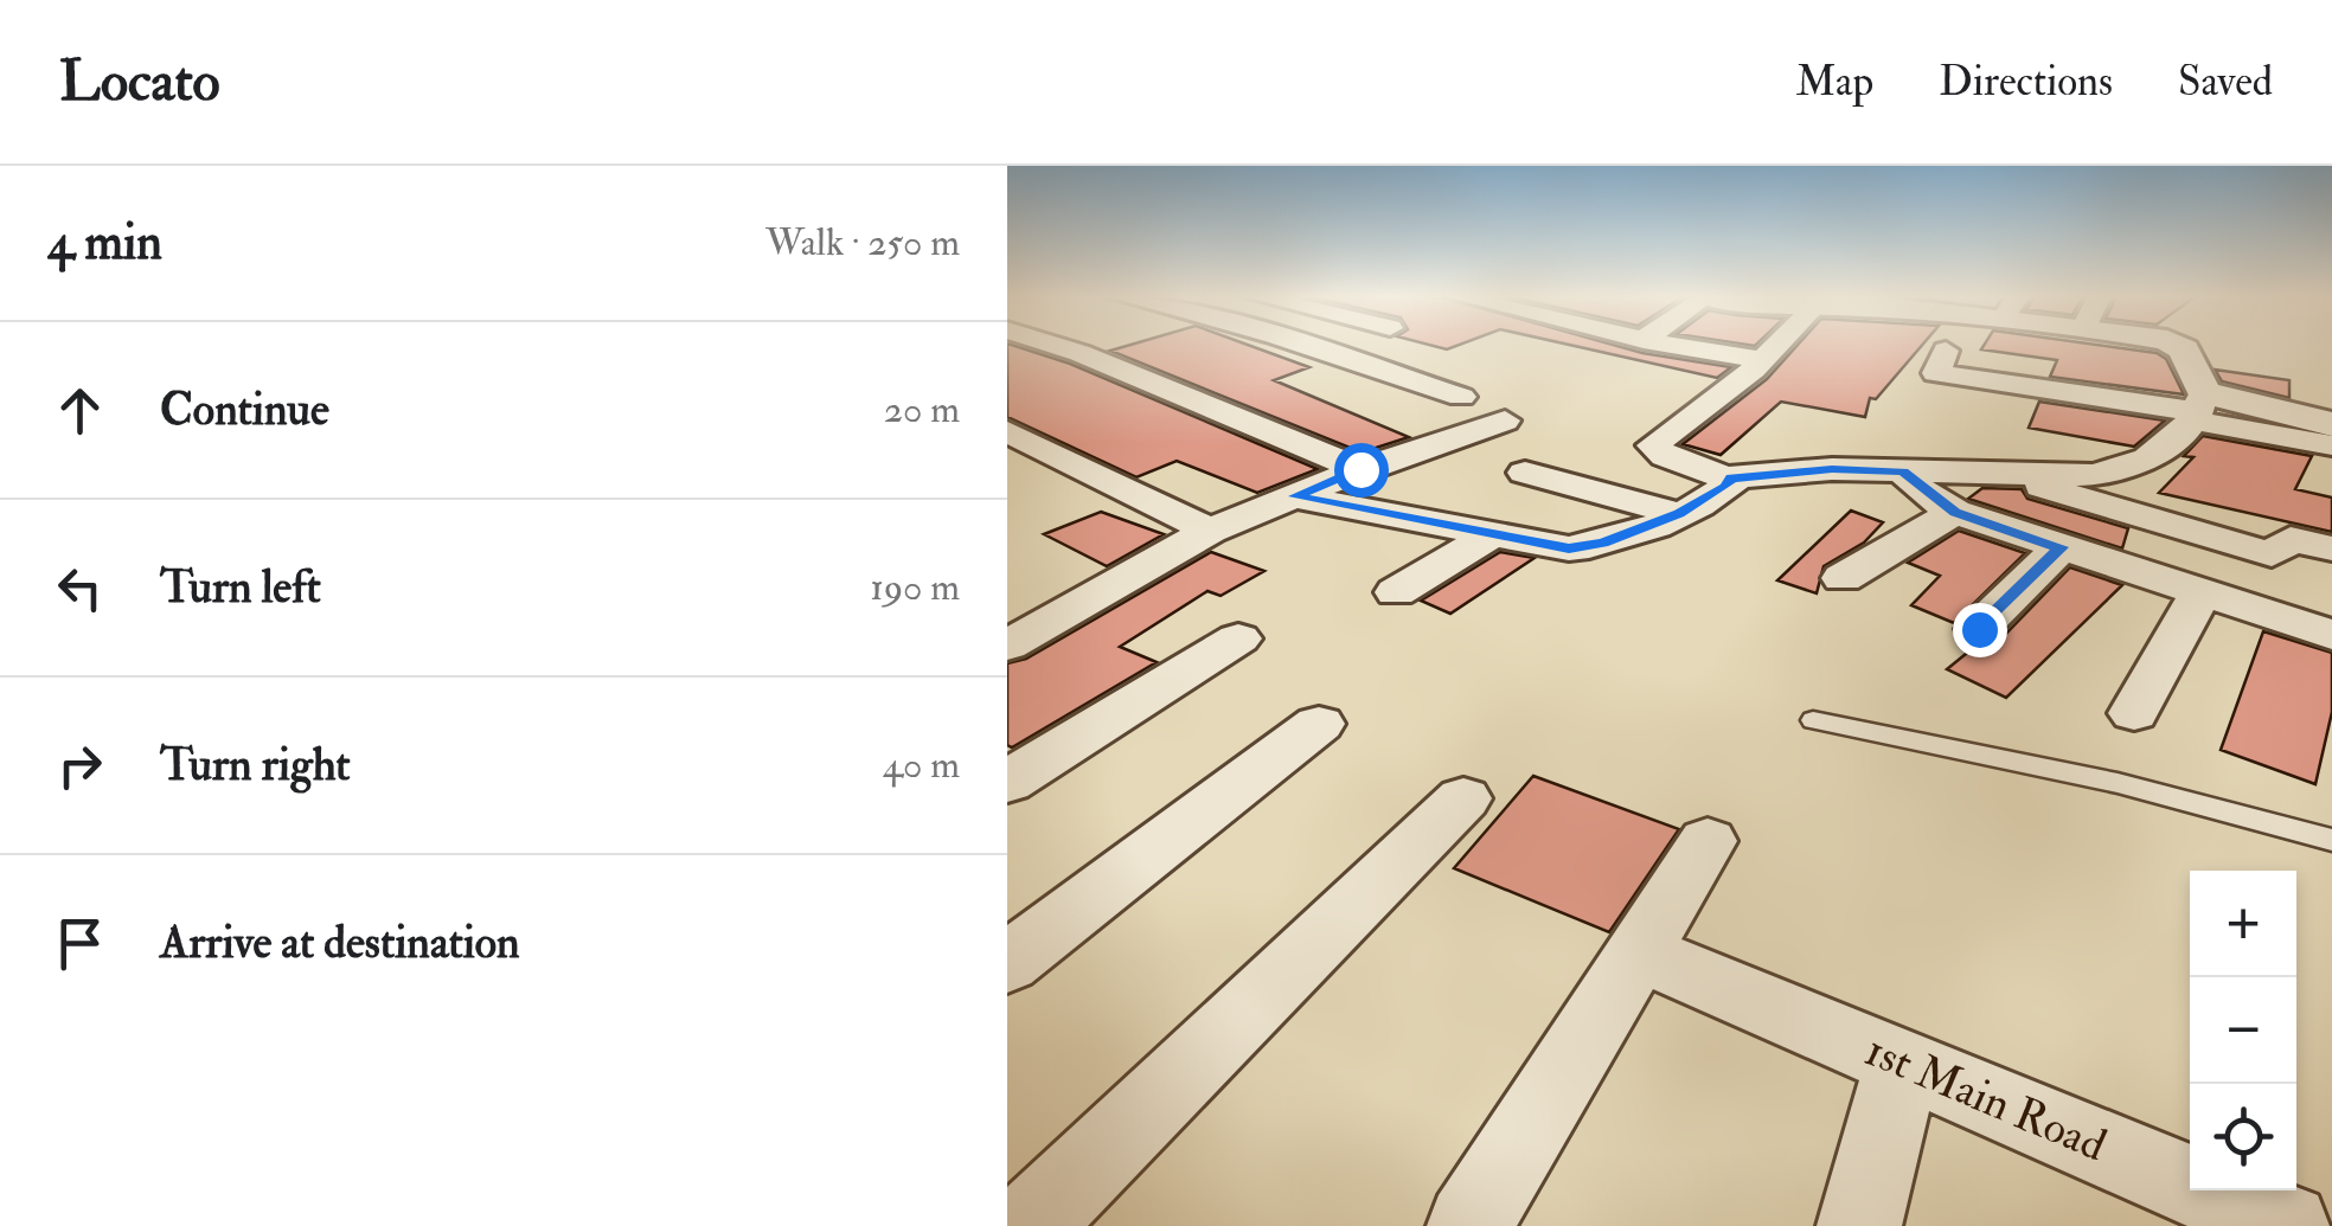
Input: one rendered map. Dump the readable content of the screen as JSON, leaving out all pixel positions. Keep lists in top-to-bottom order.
{
  "streets": {
    "street": ["1st Main Road"]
  },
  "page": {
    "header": "Locato",
    "nav": ["Map", "Directions", "Saved"],
    "heading": ["4 min", "Walk · 250 m"],
    "list": [
      ["Continue", "20 m"],
      ["Turn left", "190 m"],
      ["Turn right", "40 m"],
      "Arrive at destination"
    ],
    "map_buttons": ["+", "−"]
  }
}
